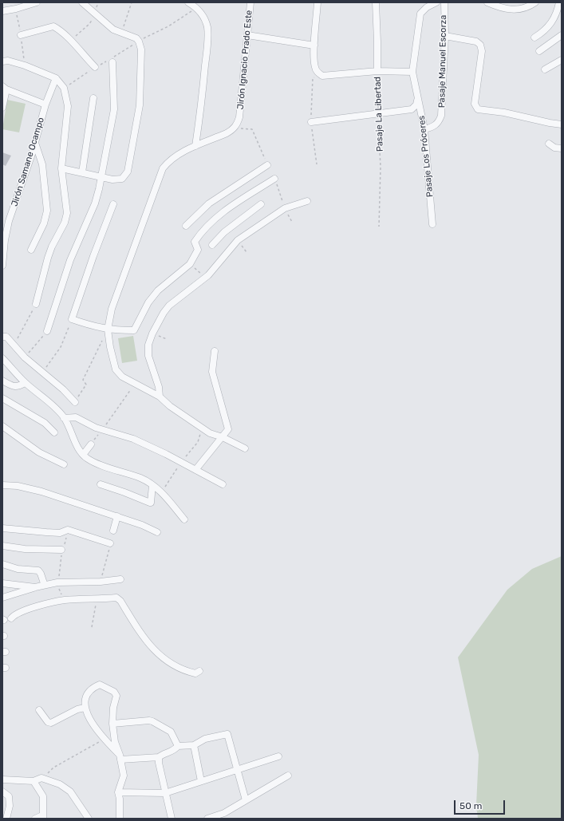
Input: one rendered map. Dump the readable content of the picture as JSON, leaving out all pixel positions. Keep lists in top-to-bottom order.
{
  "streets": {
    "street": [
      "Jirón Ignacio Prado Este",
      "Pasaje Manuel Escorza",
      "Pasaje La Libertad",
      "Pasaje Los Próceres",
      "Jirón Samane Ocampo"
    ]
  },
  "crossings": [
    ["Pasaje Manuel Escorza", "Pasaje Los Próceres"]
  ],
  "scale_bar": "50 m"
}
